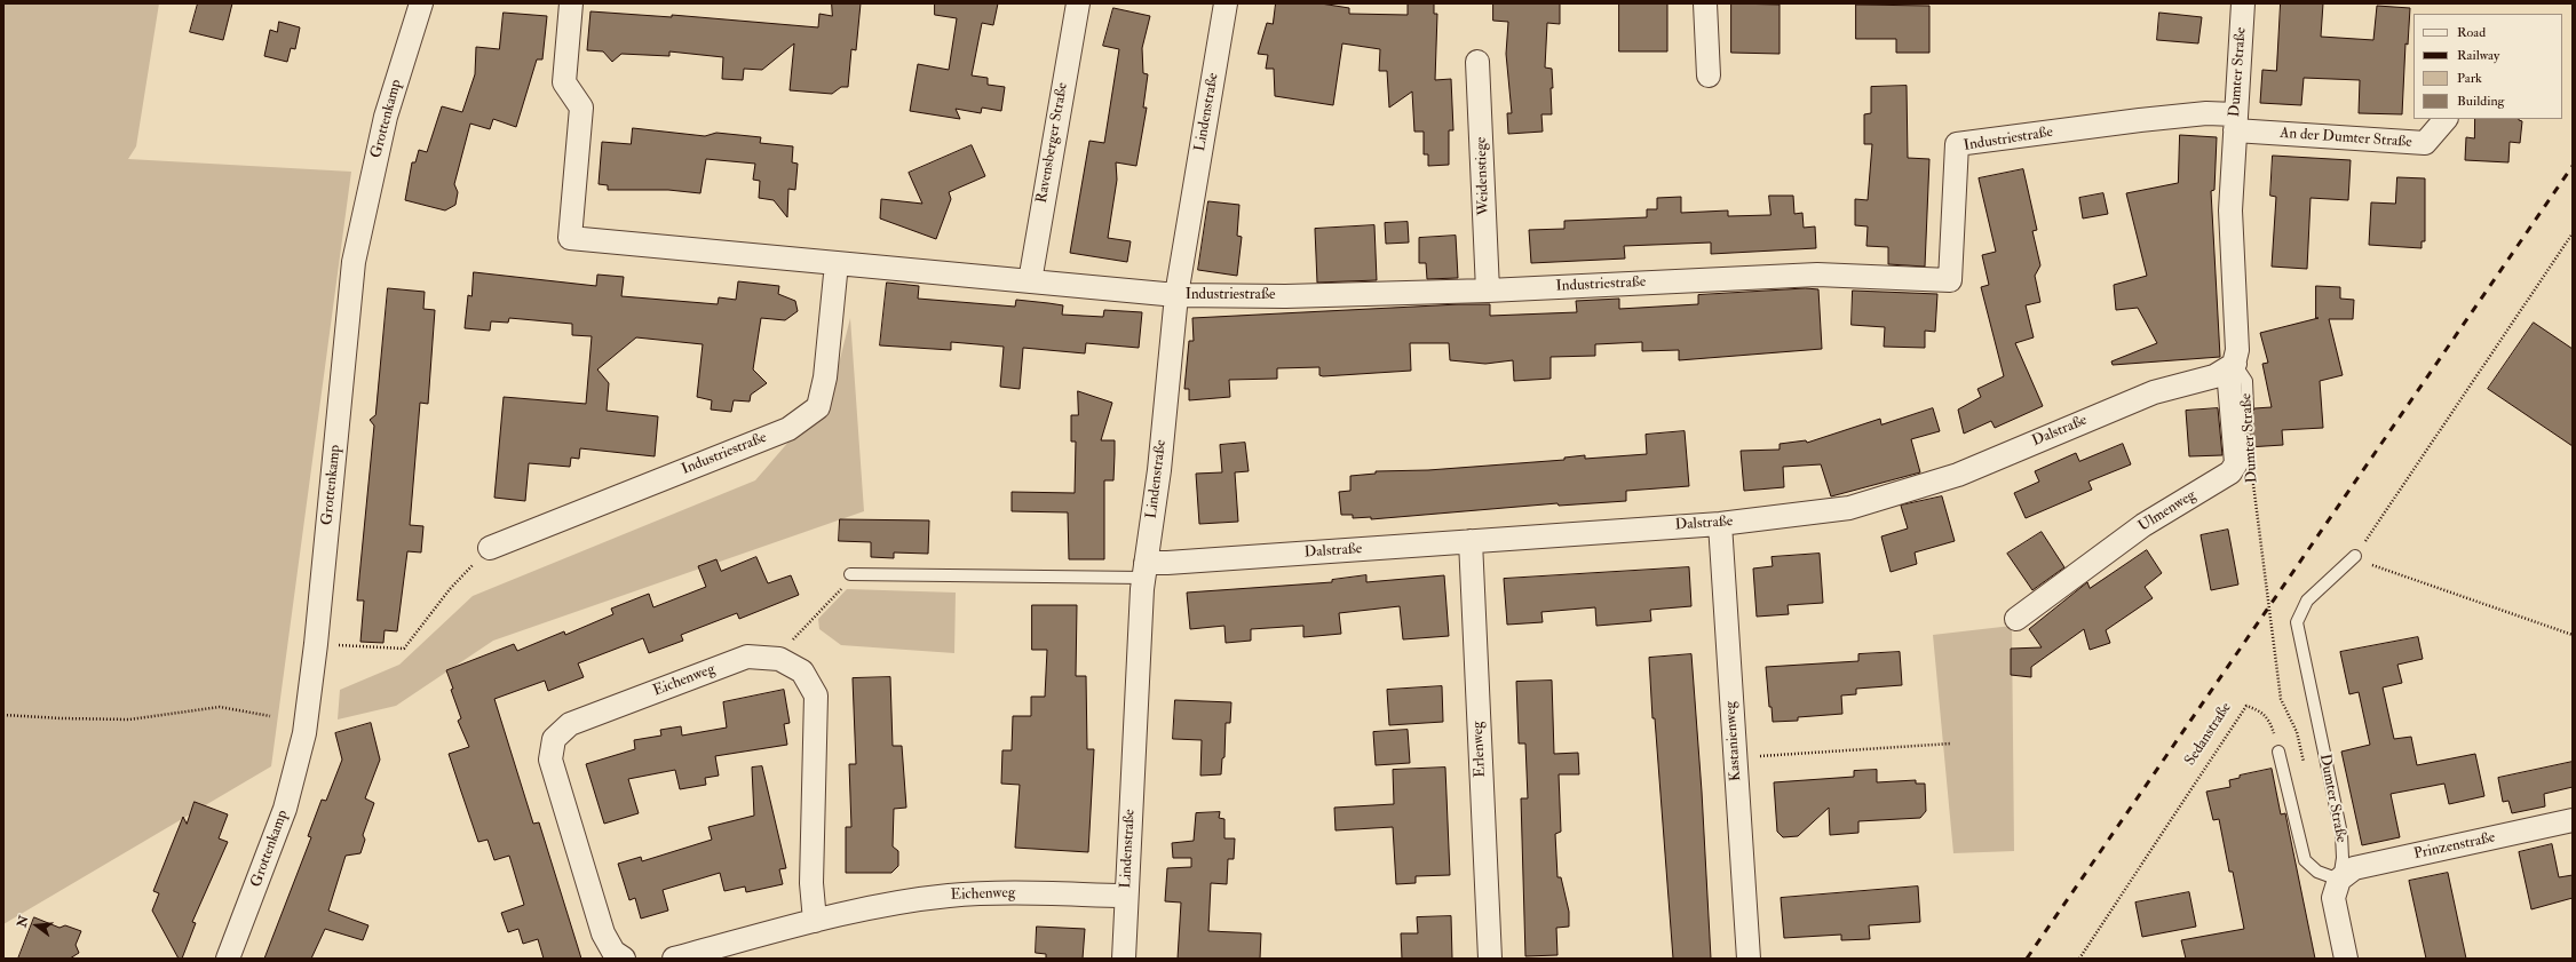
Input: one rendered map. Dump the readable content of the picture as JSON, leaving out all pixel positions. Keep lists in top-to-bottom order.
{
  "streets": {
    "street": [
      "Dumter Straße",
      "Lindenstraße",
      "Grottenkamp",
      "An der Dumter Straße",
      "Industriestraße",
      "Ravensberger Straße",
      "Weidenstiege",
      "Dalstraße",
      "Ulmenweg",
      "Eichenweg",
      "Kastanienweg",
      "Erlenweg",
      "Prinzenstraße"
    ],
    "path": ["Sedanstraße"]
  },
  "crossings": [
    ["Dumter Straße", "An der Dumter Straße"],
    ["Dumter Straße", "Industriestraße"],
    ["Dumter Straße", "Dalstraße"],
    ["Dumter Straße", "Ulmenweg"],
    ["Dumter Straße", "Prinzenstraße"],
    ["Lindenstraße", "Industriestraße"],
    ["Lindenstraße", "Dalstraße"],
    ["Lindenstraße", "Eichenweg"],
    ["An der Dumter Straße", "Industriestraße"],
    ["Industriestraße", "Ravensberger Straße"],
    ["Industriestraße", "Weidenstiege"],
    ["Dalstraße", "Ulmenweg"],
    ["Dalstraße", "Kastanienweg"],
    ["Dalstraße", "Erlenweg"]
  ],
  "legend": [
    "Road",
    "Railway",
    "Park",
    "Building"
  ],
  "north": "left"
}
